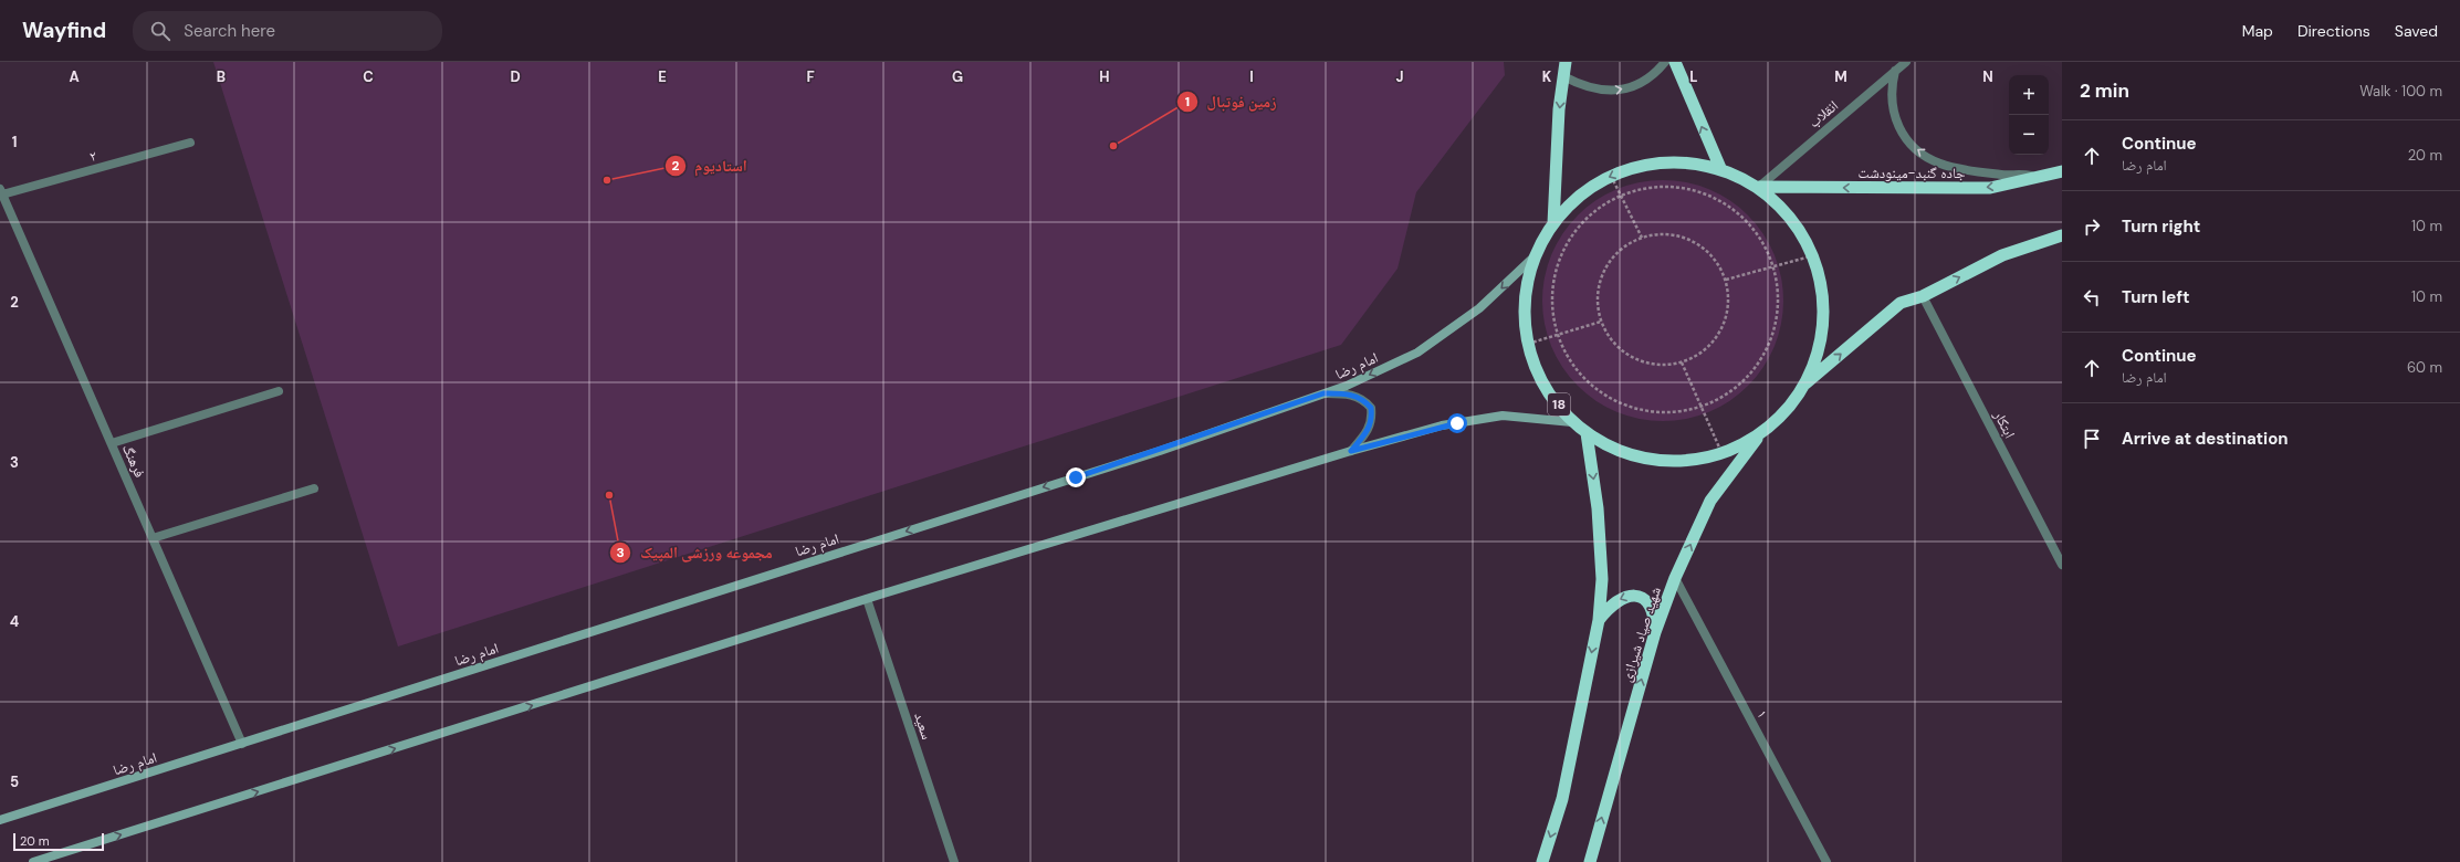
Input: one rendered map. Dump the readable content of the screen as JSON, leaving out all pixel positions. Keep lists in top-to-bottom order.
{
  "streets": {
    "highway": ["جاده گنبد-مینودشت", "18", "شهید صیاد شیرازی"],
    "main road": ["امام رضا"],
    "street": [
      "انقلاب",
      "۲",
      "ابتکار",
      "فرهنگ",
      "۱",
      "سعید"
    ]
  },
  "crossings": [
    ["انقلاب", "جاده گنبد-مینودشت"],
    ["انقلاب", "18"],
    ["۲", "فرهنگ"],
    ["جاده گنبد-مینودشت", "18"],
    ["امام رضا", "18"],
    ["امام رضا", "فرهنگ"],
    ["18", "شهید صیاد شیرازی"],
    ["شهید صیاد شیرازی", "۱"]
  ],
  "places": ["زمین فوتبال", "استادیوم", "مجموعه ورزشی المپیک"],
  "scale_bar": "20 m",
  "page": {
    "header": "Wayfind",
    "search": "Search here",
    "nav": ["Map", "Directions", "Saved"],
    "heading": ["2 min", "Walk · 100 m"],
    "map_buttons": ["+", "−"],
    "list": [
      ["Continue", "امام رضا", "20 m"],
      ["Turn right", "10 m"],
      ["Turn left", "10 m"],
      ["Continue", "امام رضا", "60 m"],
      "Arrive at destination"
    ],
    "scale": "20 m"
  },
  "grid": {
    "columns": [
      "A",
      "B",
      "C",
      "D",
      "E",
      "F",
      "G",
      "H",
      "I",
      "J",
      "K",
      "L",
      "M",
      "N"
    ],
    "rows": [
      "1",
      "2",
      "3",
      "4",
      "5"
    ]
  }
}
